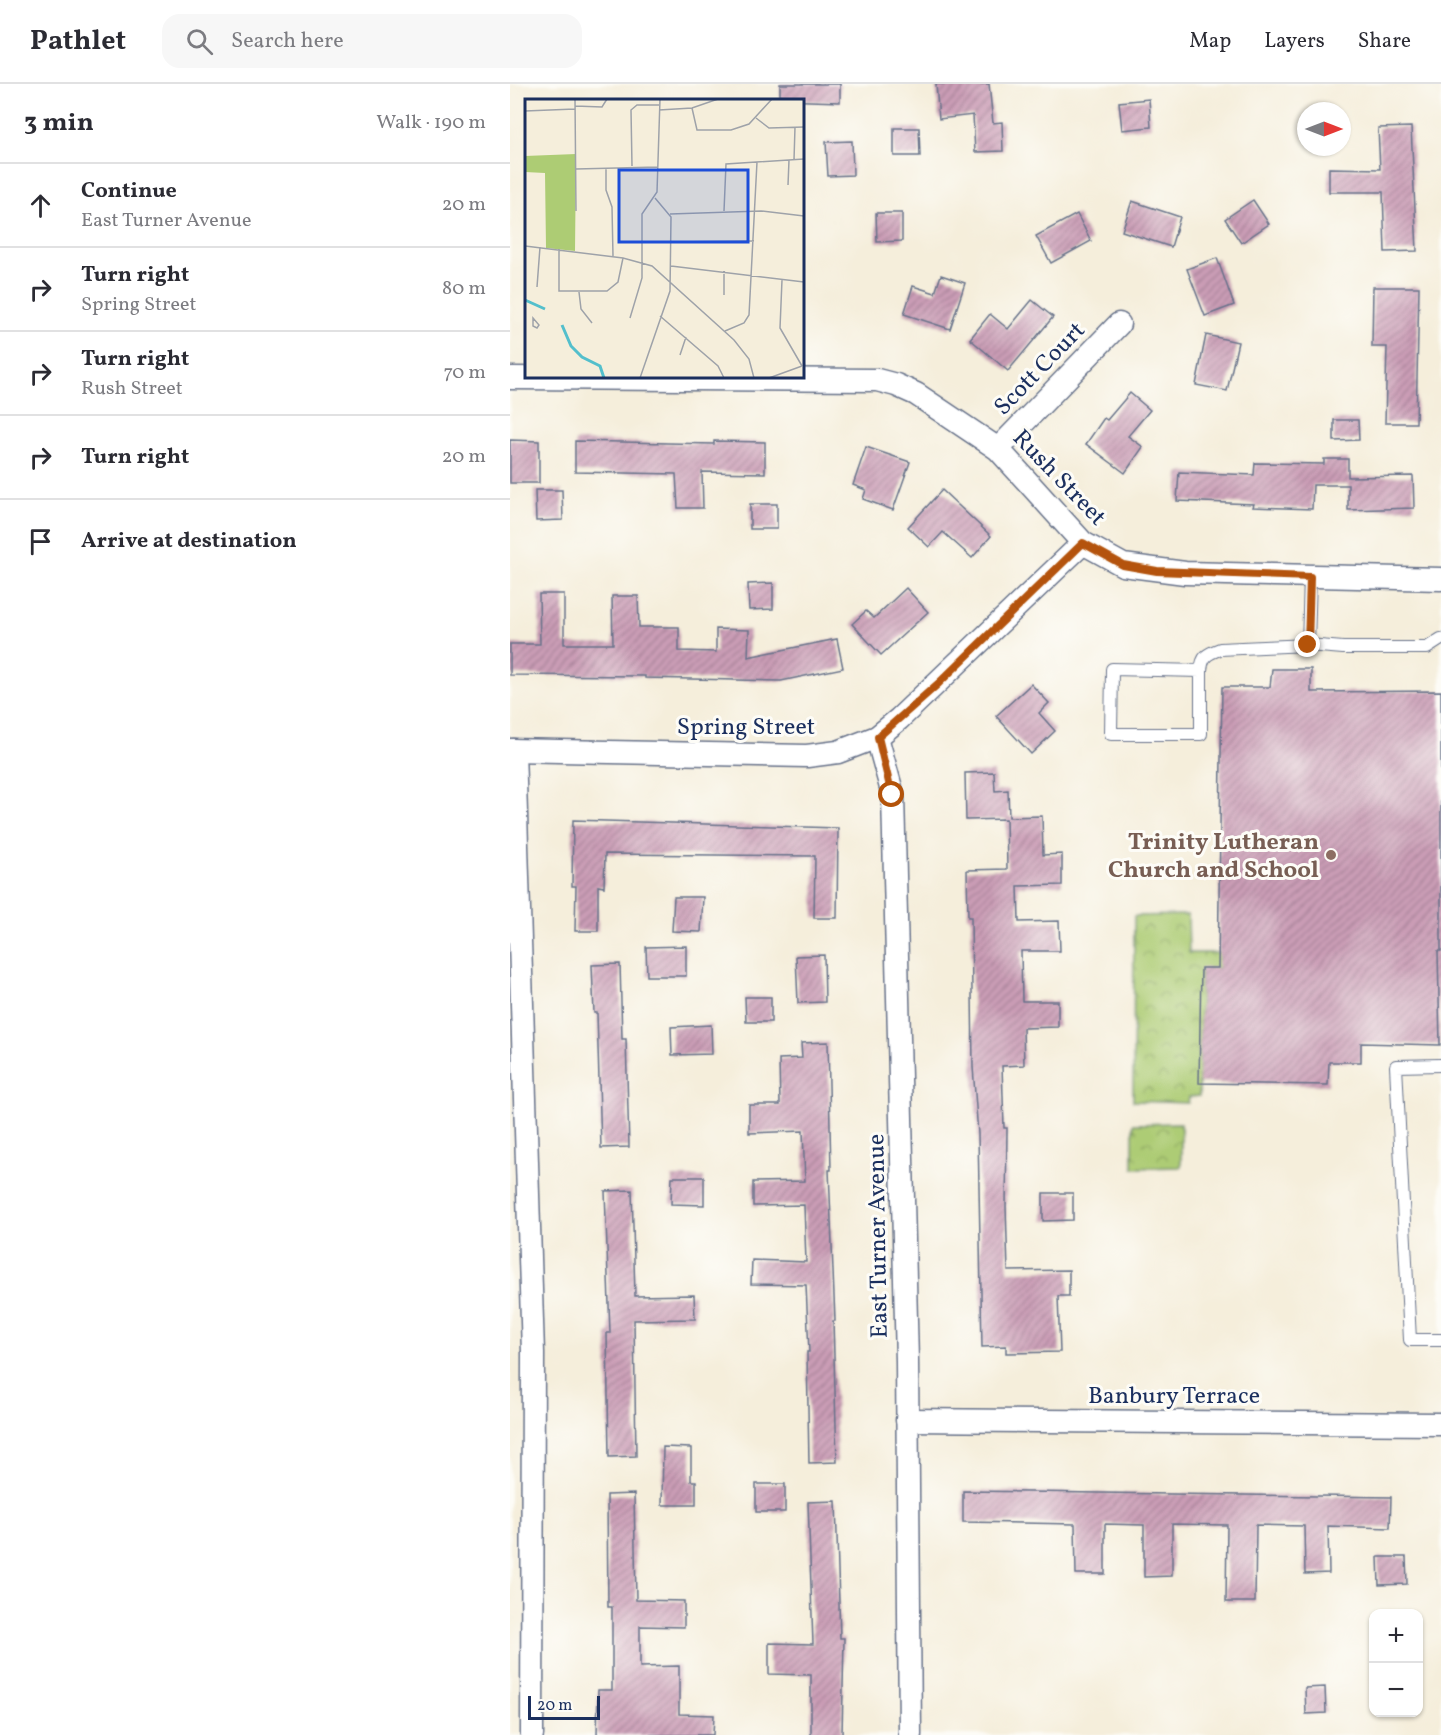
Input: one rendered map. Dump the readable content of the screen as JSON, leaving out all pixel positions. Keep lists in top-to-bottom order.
{
  "streets": {
    "street": [
      "Scott Court",
      "Rush Street",
      "Spring Street",
      "East Turner Avenue",
      "Banbury Terrace"
    ]
  },
  "crossings": [
    ["Scott Court", "Rush Street"],
    ["Rush Street", "Spring Street"],
    ["Spring Street", "East Turner Avenue"],
    ["East Turner Avenue", "Banbury Terrace"]
  ],
  "places": ["Trinity Lutheran Church and School"],
  "scale_bar": "20 m",
  "north": "right",
  "page": {
    "header": "Pathlet",
    "search": "Search here",
    "nav": ["Map", "Layers", "Share"],
    "heading": ["3 min", "Walk · 190 m"],
    "list": [
      ["Continue", "East Turner Avenue", "20 m"],
      ["Turn right", "Spring Street", "80 m"],
      ["Turn right", "Rush Street", "70 m"],
      ["Turn right", "20 m"],
      "Arrive at destination"
    ],
    "map_buttons": ["+", "−"],
    "scale": "20 m"
  }
}
